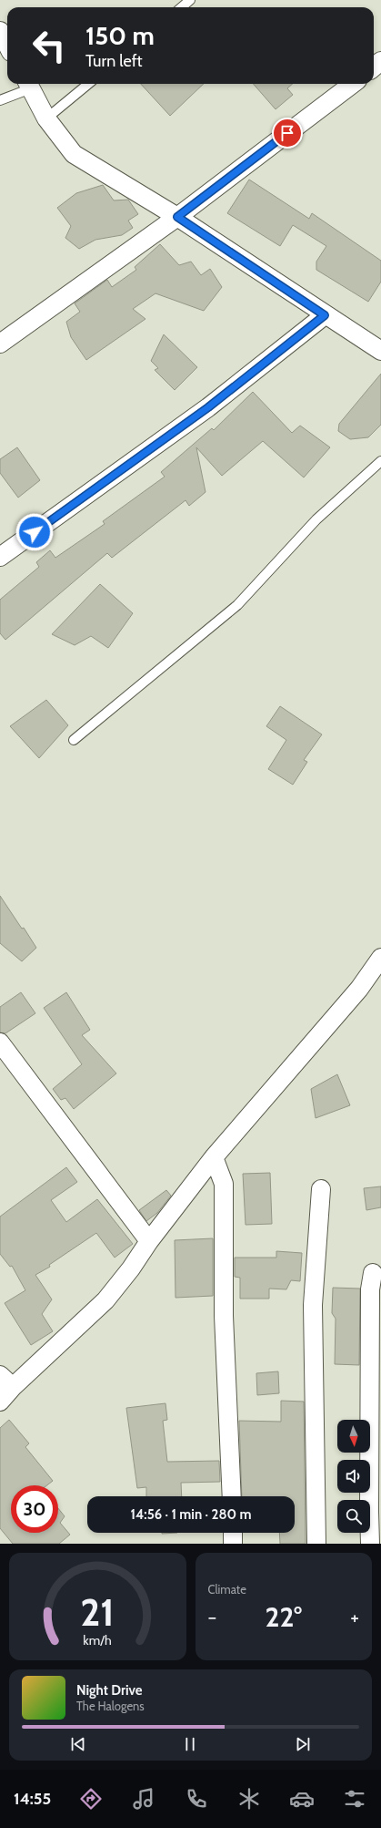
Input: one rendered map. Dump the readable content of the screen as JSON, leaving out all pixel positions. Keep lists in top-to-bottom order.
{
  "north": "bottom",
  "page": {
    "turn": ["150 m", "Turn left"],
    "limit": "30",
    "trip": "14:56 · 1 min · 280 m",
    "tile": "Climate",
    "heat": ["−", "22°", "+"],
    "song": ["Night Drive", "The Halogens"],
    "tabs": "14:55",
    "gauge": ["21", "km/h"]
  }
}
